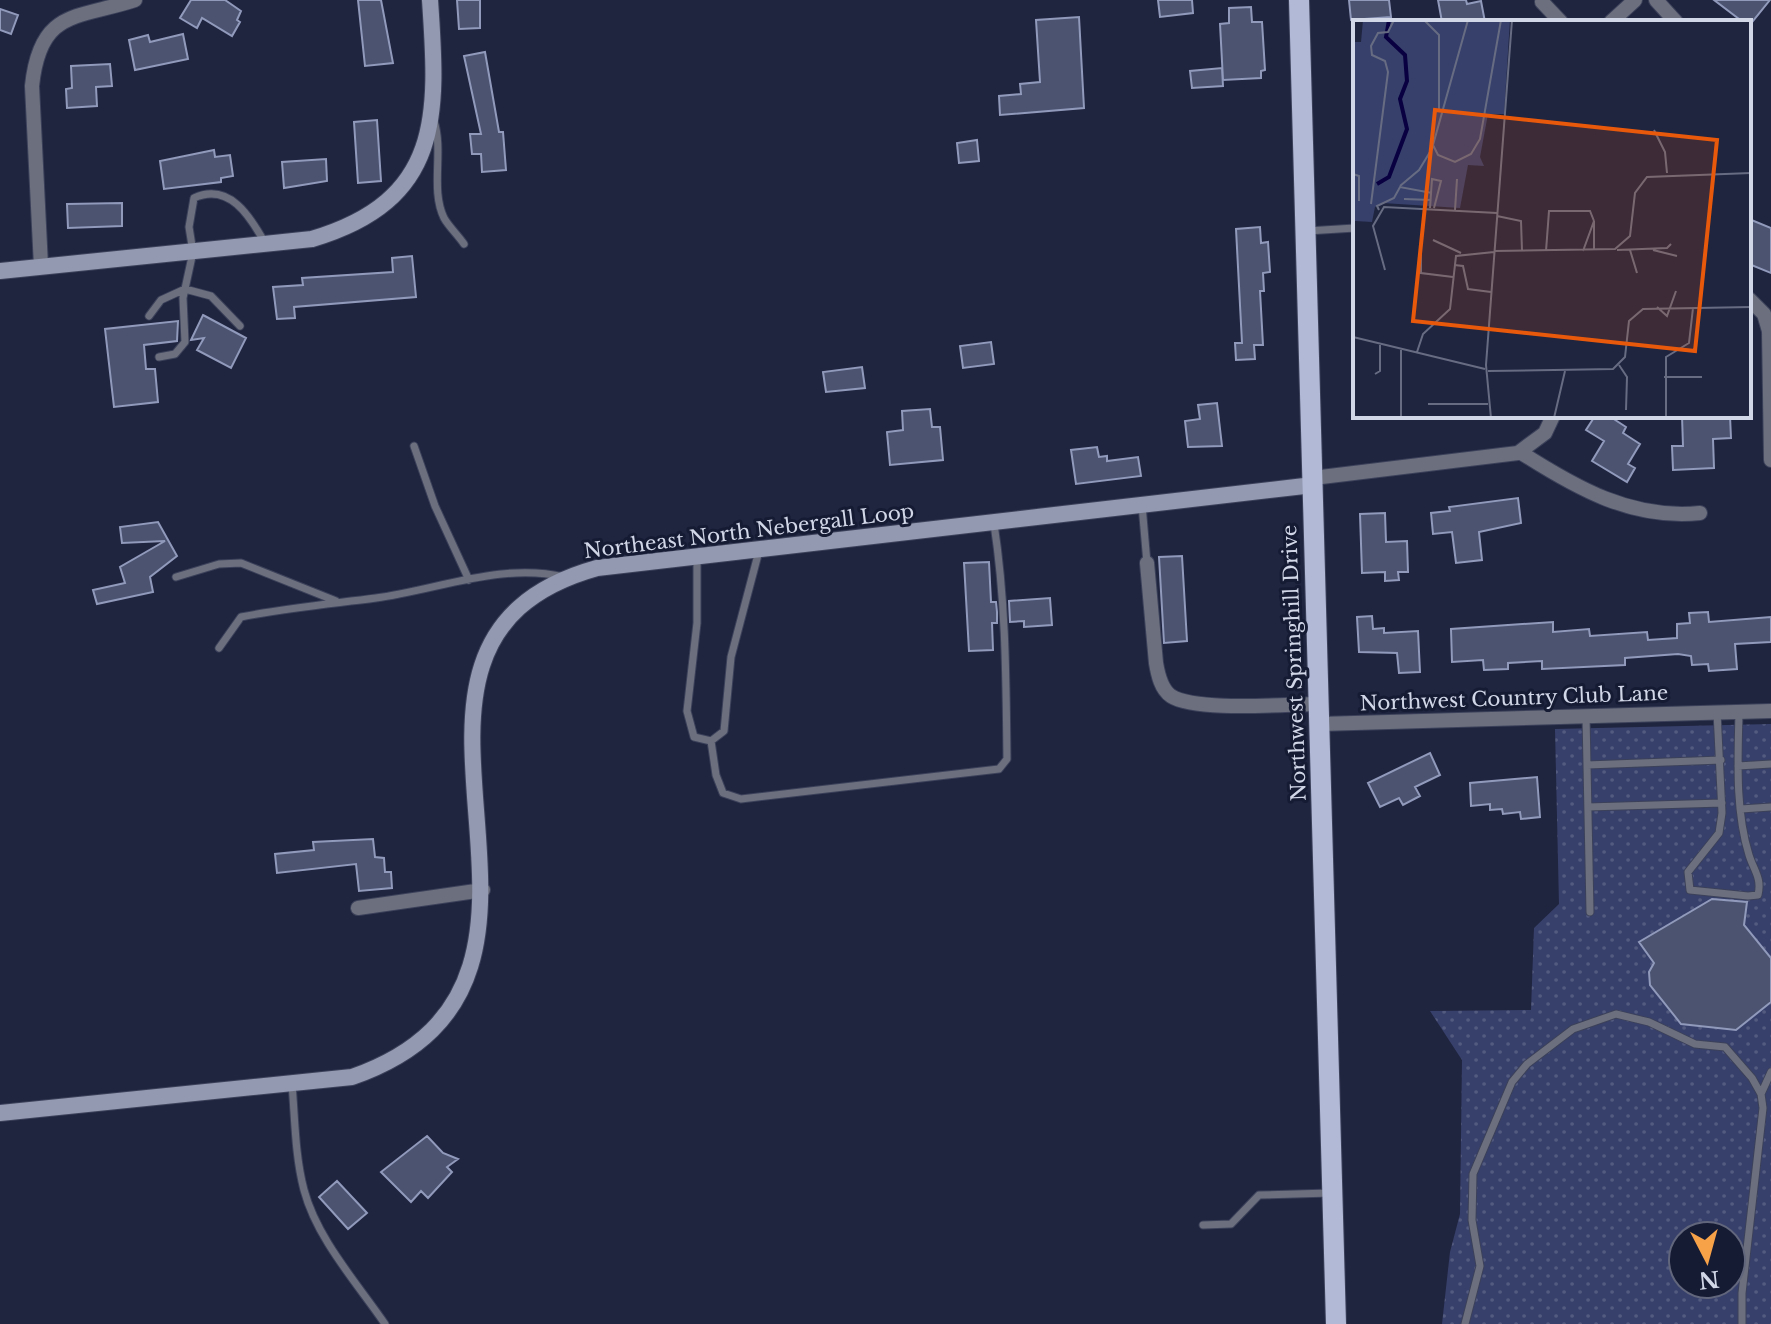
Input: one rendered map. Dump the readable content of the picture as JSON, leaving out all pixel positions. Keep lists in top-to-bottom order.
{
  "streets": {
    "main road": ["Northwest Springhill Drive"],
    "street": ["Northeast North Nebergall Loop", "Northwest Country Club Lane"]
  },
  "crossings": [
    ["Northeast North Nebergall Loop", "Northwest Springhill Drive"],
    ["Northwest Springhill Drive", "Northwest Country Club Lane"]
  ],
  "north": "bottom"
}
